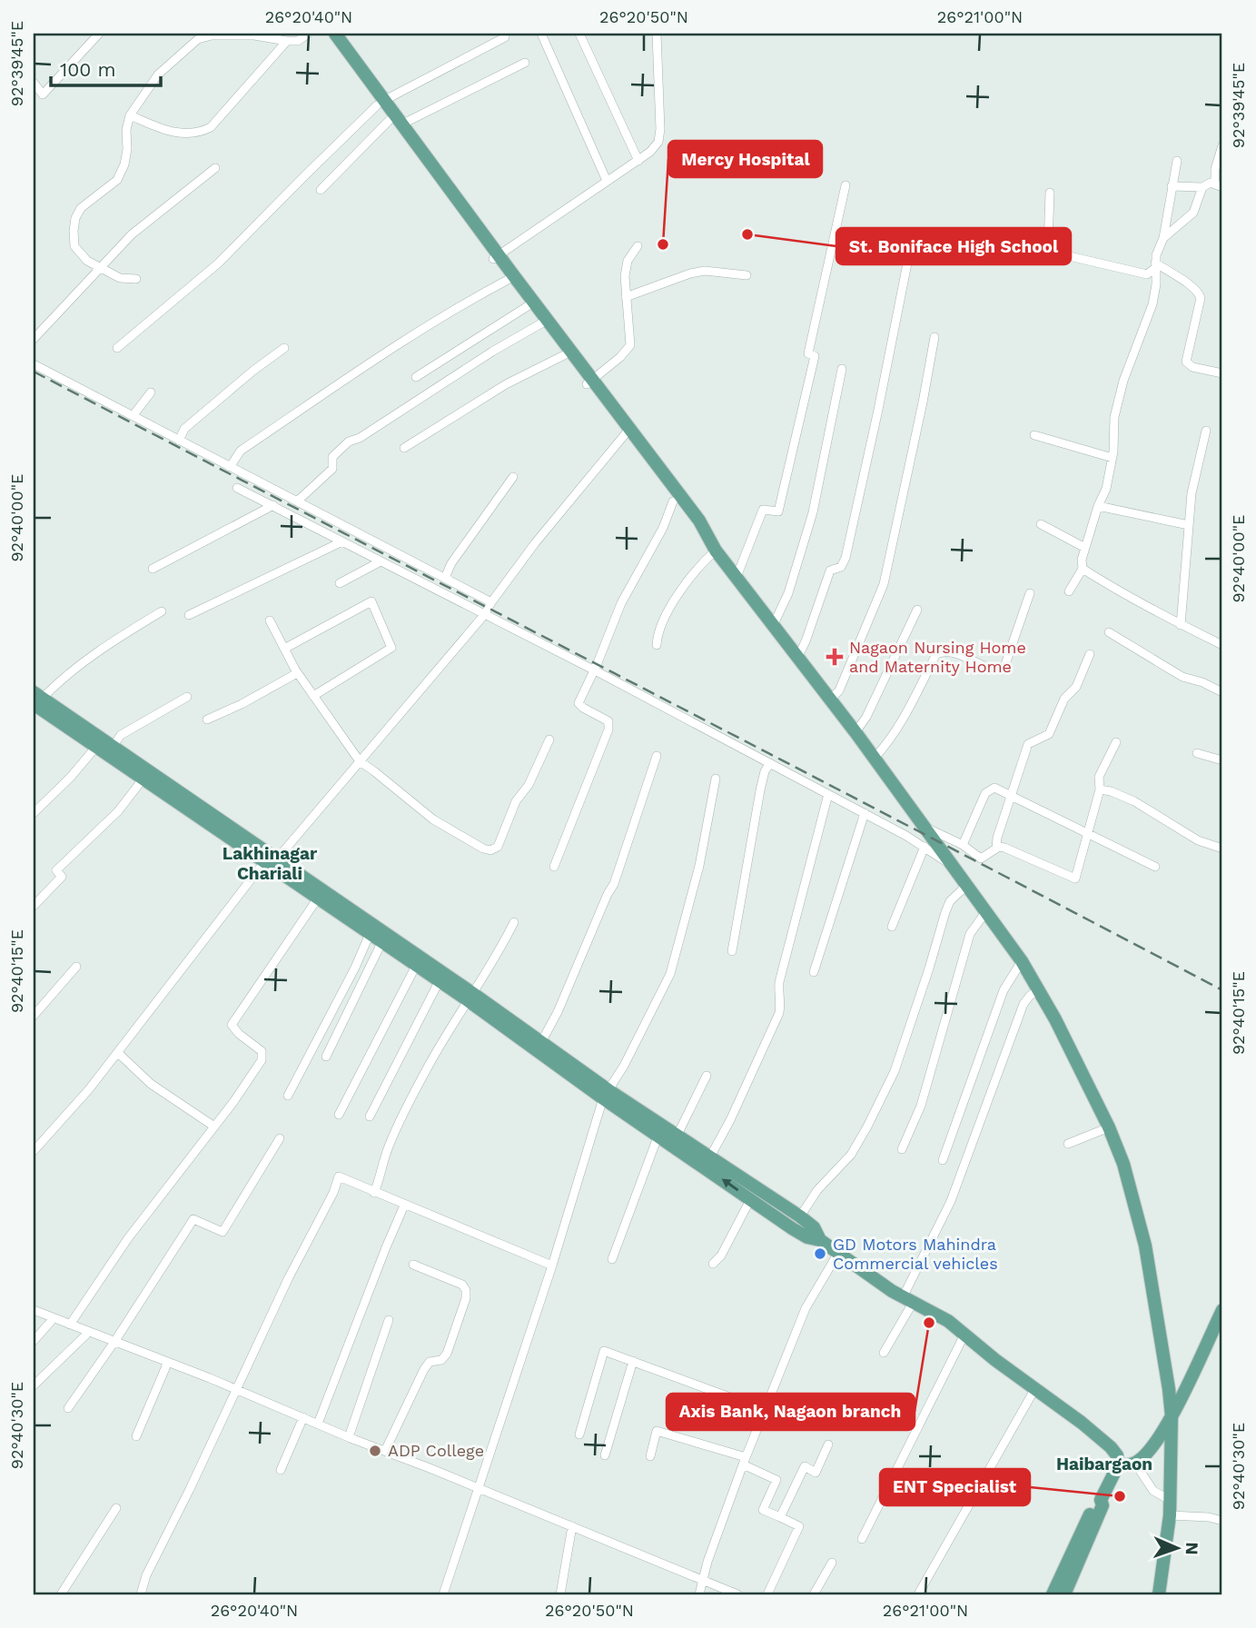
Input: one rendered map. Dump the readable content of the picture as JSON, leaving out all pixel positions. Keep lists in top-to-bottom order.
{
  "districts": ["Lakhinagar Chariali", "Haibargaon"],
  "places": {
    "other": [
      "St. Boniface High School",
      "Mercy Hospital",
      "GD Motors Mahindra Commercial vehicles",
      "Axis Bank, Nagaon branch",
      "ADP College",
      "ENT Specialist"
    ],
    "health": ["Nagaon Nursing Home and Maternity Home"]
  },
  "scale_bar": "100 m",
  "north": "right",
  "coordinates": [
    "26°20'40\"N",
    "26°20'50\"N",
    "26°21'00\"N",
    "92°39'45\"E",
    "92°40'00\"E",
    "92°40'15\"E",
    "92°40'30\"E"
  ]
}
